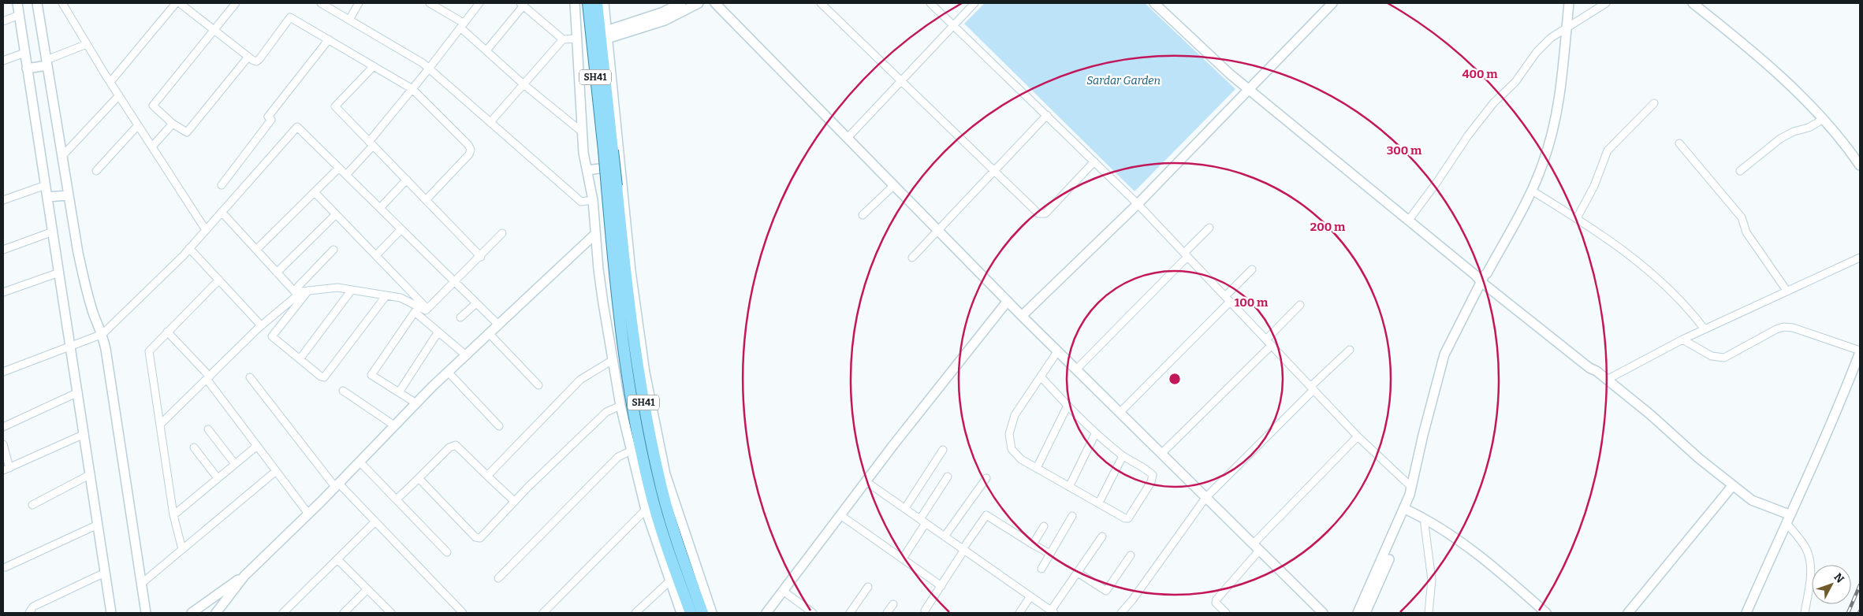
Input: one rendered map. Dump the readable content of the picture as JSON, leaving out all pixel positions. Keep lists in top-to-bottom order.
{
  "streets": {
    "main road": ["SH41"]
  },
  "parks": ["Sardar Garden"],
  "north": "top right",
  "rings": [
    "400 m",
    "300 m",
    "200 m",
    "100 m"
  ]
}
